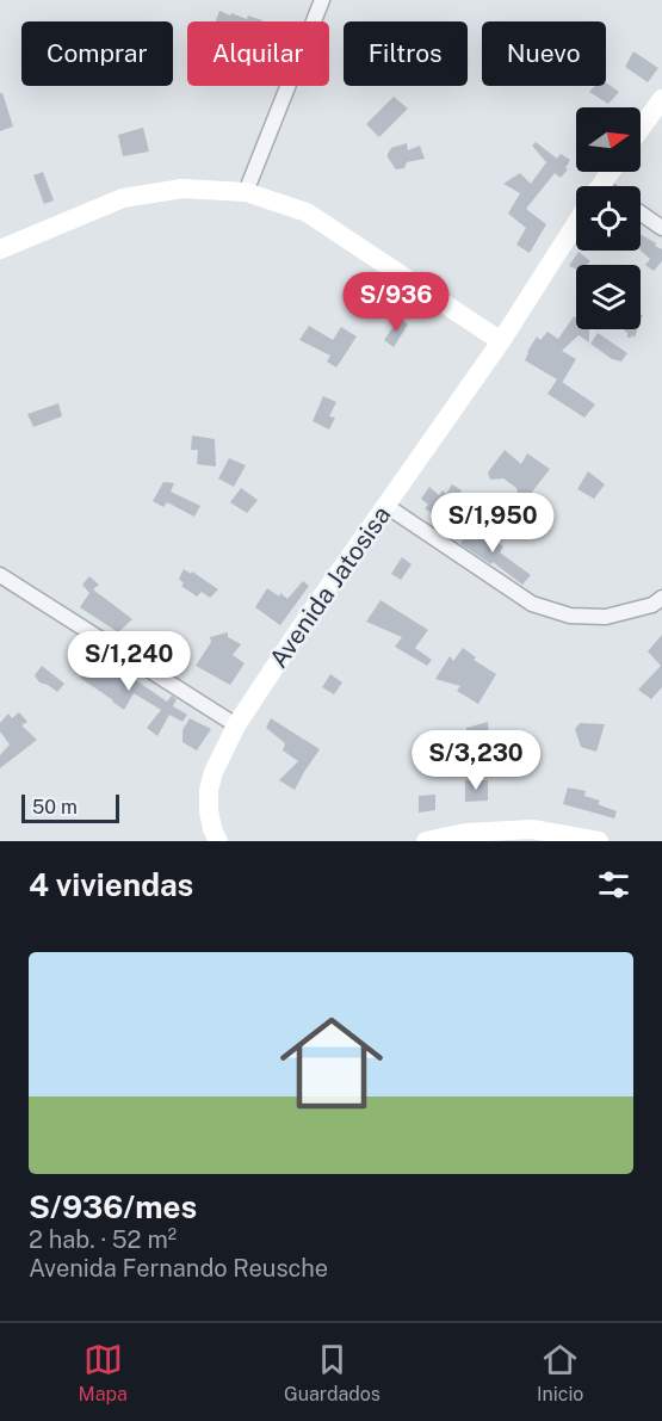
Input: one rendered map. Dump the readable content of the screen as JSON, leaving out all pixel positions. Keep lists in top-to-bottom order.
{
  "streets": {
    "street": ["Avenida Jatosisa"]
  },
  "scale_bar": "50 m",
  "north": "right",
  "page": {
    "chip": [
      "Comprar",
      "Alquilar",
      "Filtros",
      "Nuevo"
    ],
    "price": [
      "S/936",
      "S/1,950",
      "S/1,240",
      "S/3,230"
    ],
    "scale": "50 m",
    "heading": "4 viviendas",
    "list": [
      {
        "name": "S/936/mes",
        "note": "2 hab. · 52 m² · Avenida Fernando Reusche"
      }
    ],
    "tabs": ["Mapa", "Guardados", "Inicio"]
  }
}
